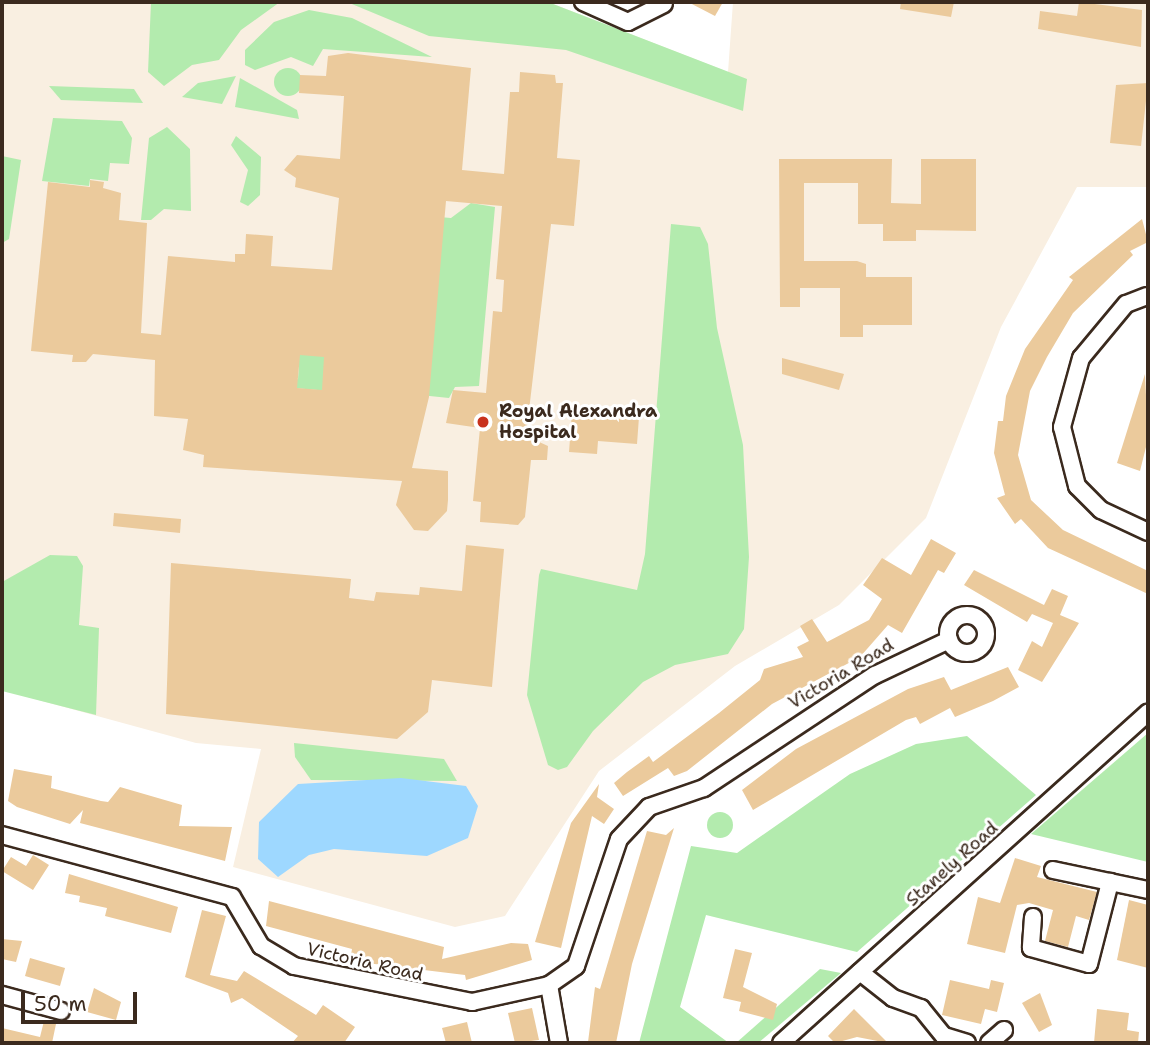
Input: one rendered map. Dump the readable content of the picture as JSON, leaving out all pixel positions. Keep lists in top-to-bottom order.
{
  "streets": {
    "street": ["Victoria Road", "Stanely Road"]
  },
  "places": ["Royal Alexandra Hospital"],
  "scale_bar": "50 m"
}
